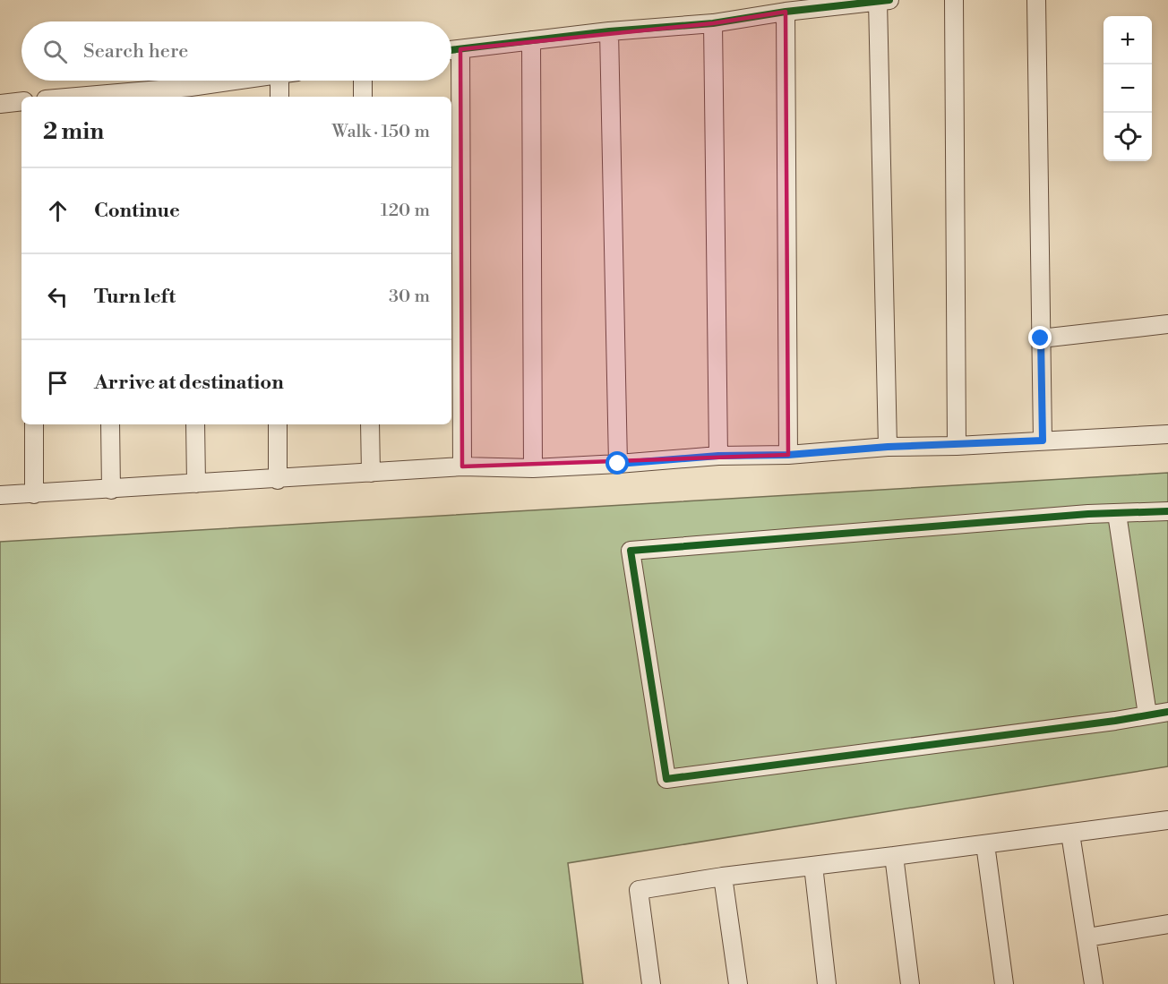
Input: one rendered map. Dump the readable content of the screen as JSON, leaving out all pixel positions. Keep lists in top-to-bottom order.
{
  "page": {
    "map_buttons": ["+", "−"],
    "search": "Search here",
    "heading": ["2 min", "Walk · 150 m"],
    "list": [
      ["Continue", "120 m"],
      ["Turn left", "30 m"],
      "Arrive at destination"
    ]
  }
}
